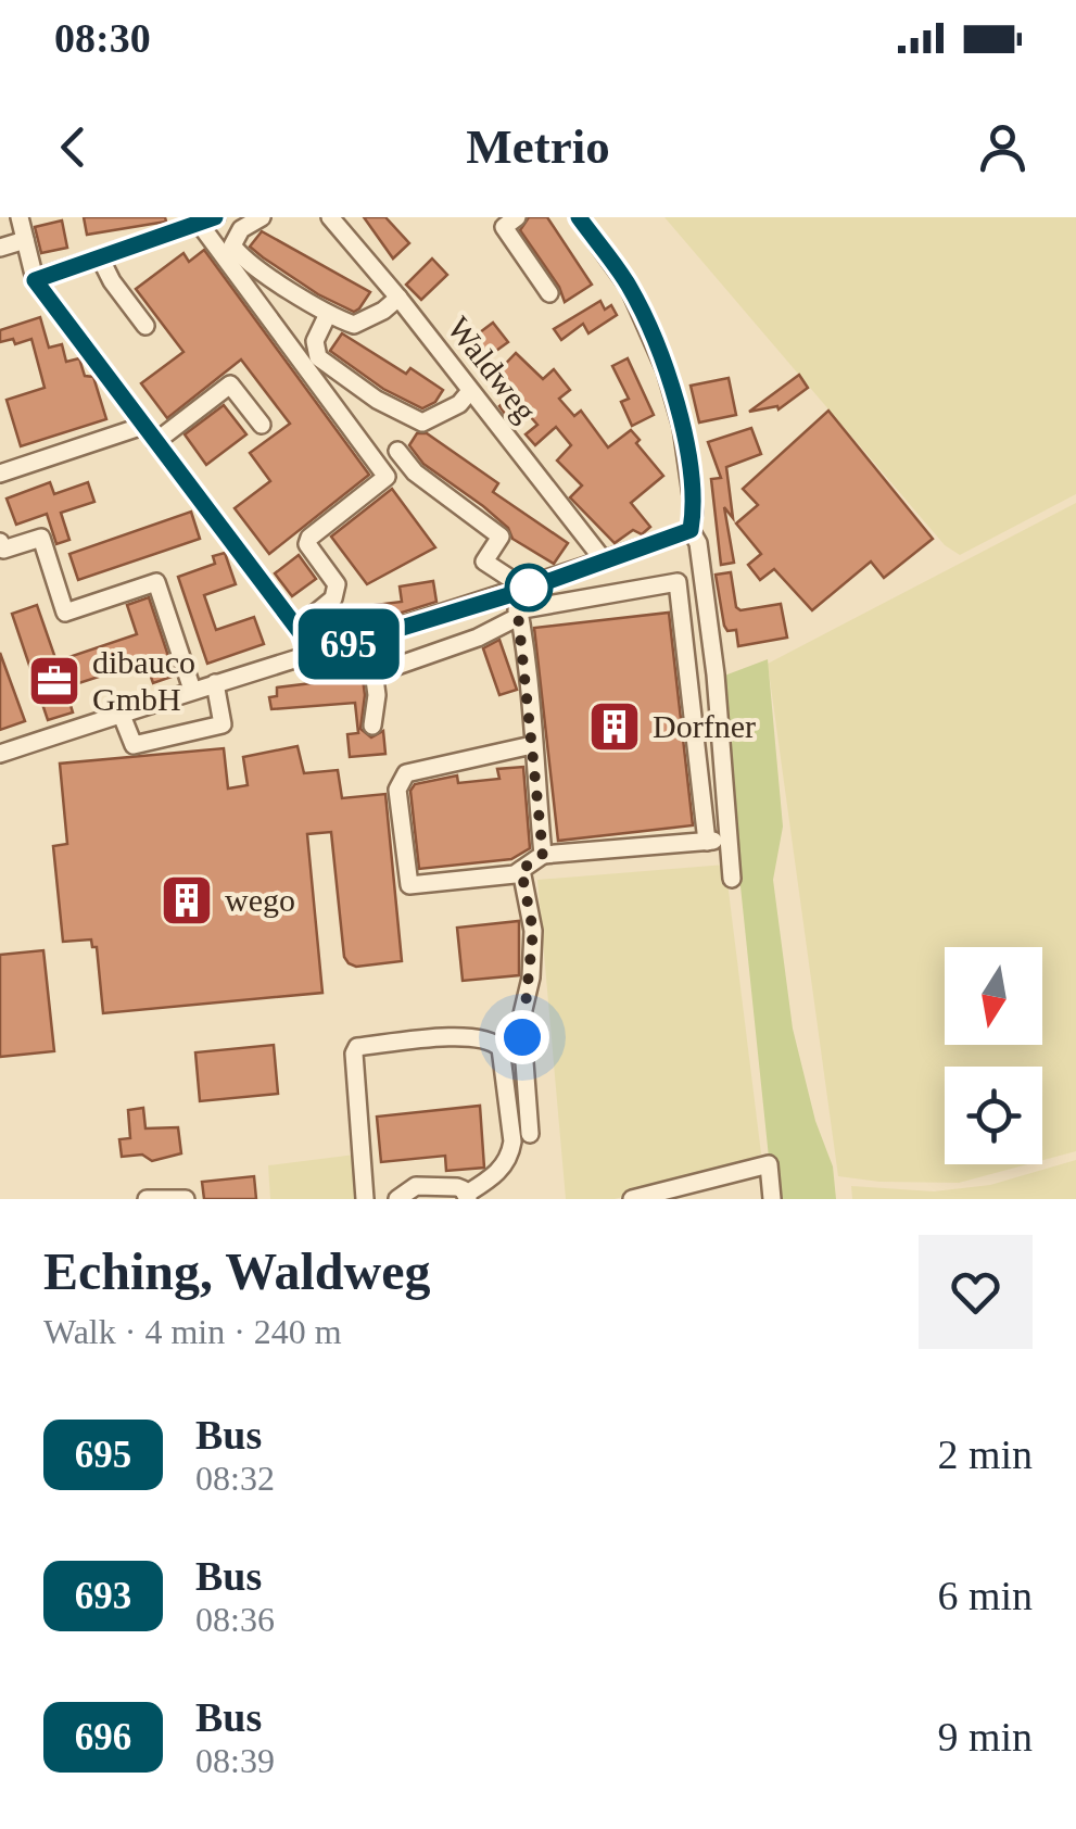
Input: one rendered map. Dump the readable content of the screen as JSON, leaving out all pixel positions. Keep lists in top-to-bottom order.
{
  "streets": {
    "street": ["Waldweg"]
  },
  "places": {
    "office": ["dibauco GmbH"],
    "building": ["Dorfner", "wego"]
  },
  "lines": ["bus line 695"],
  "north": "bottom",
  "page": {
    "status": "08:30",
    "header": "Metrio",
    "on_map": "695",
    "heading": ["Eching, Waldweg", "Walk · 4 min · 240 m"],
    "list": [
      {
        "mark": "695",
        "name": "Bus",
        "note": "08:32",
        "value": "2 min"
      },
      {
        "mark": "693",
        "name": "Bus",
        "note": "08:36",
        "value": "6 min"
      },
      {
        "mark": "696",
        "name": "Bus",
        "note": "08:39",
        "value": "9 min"
      }
    ]
  }
}
